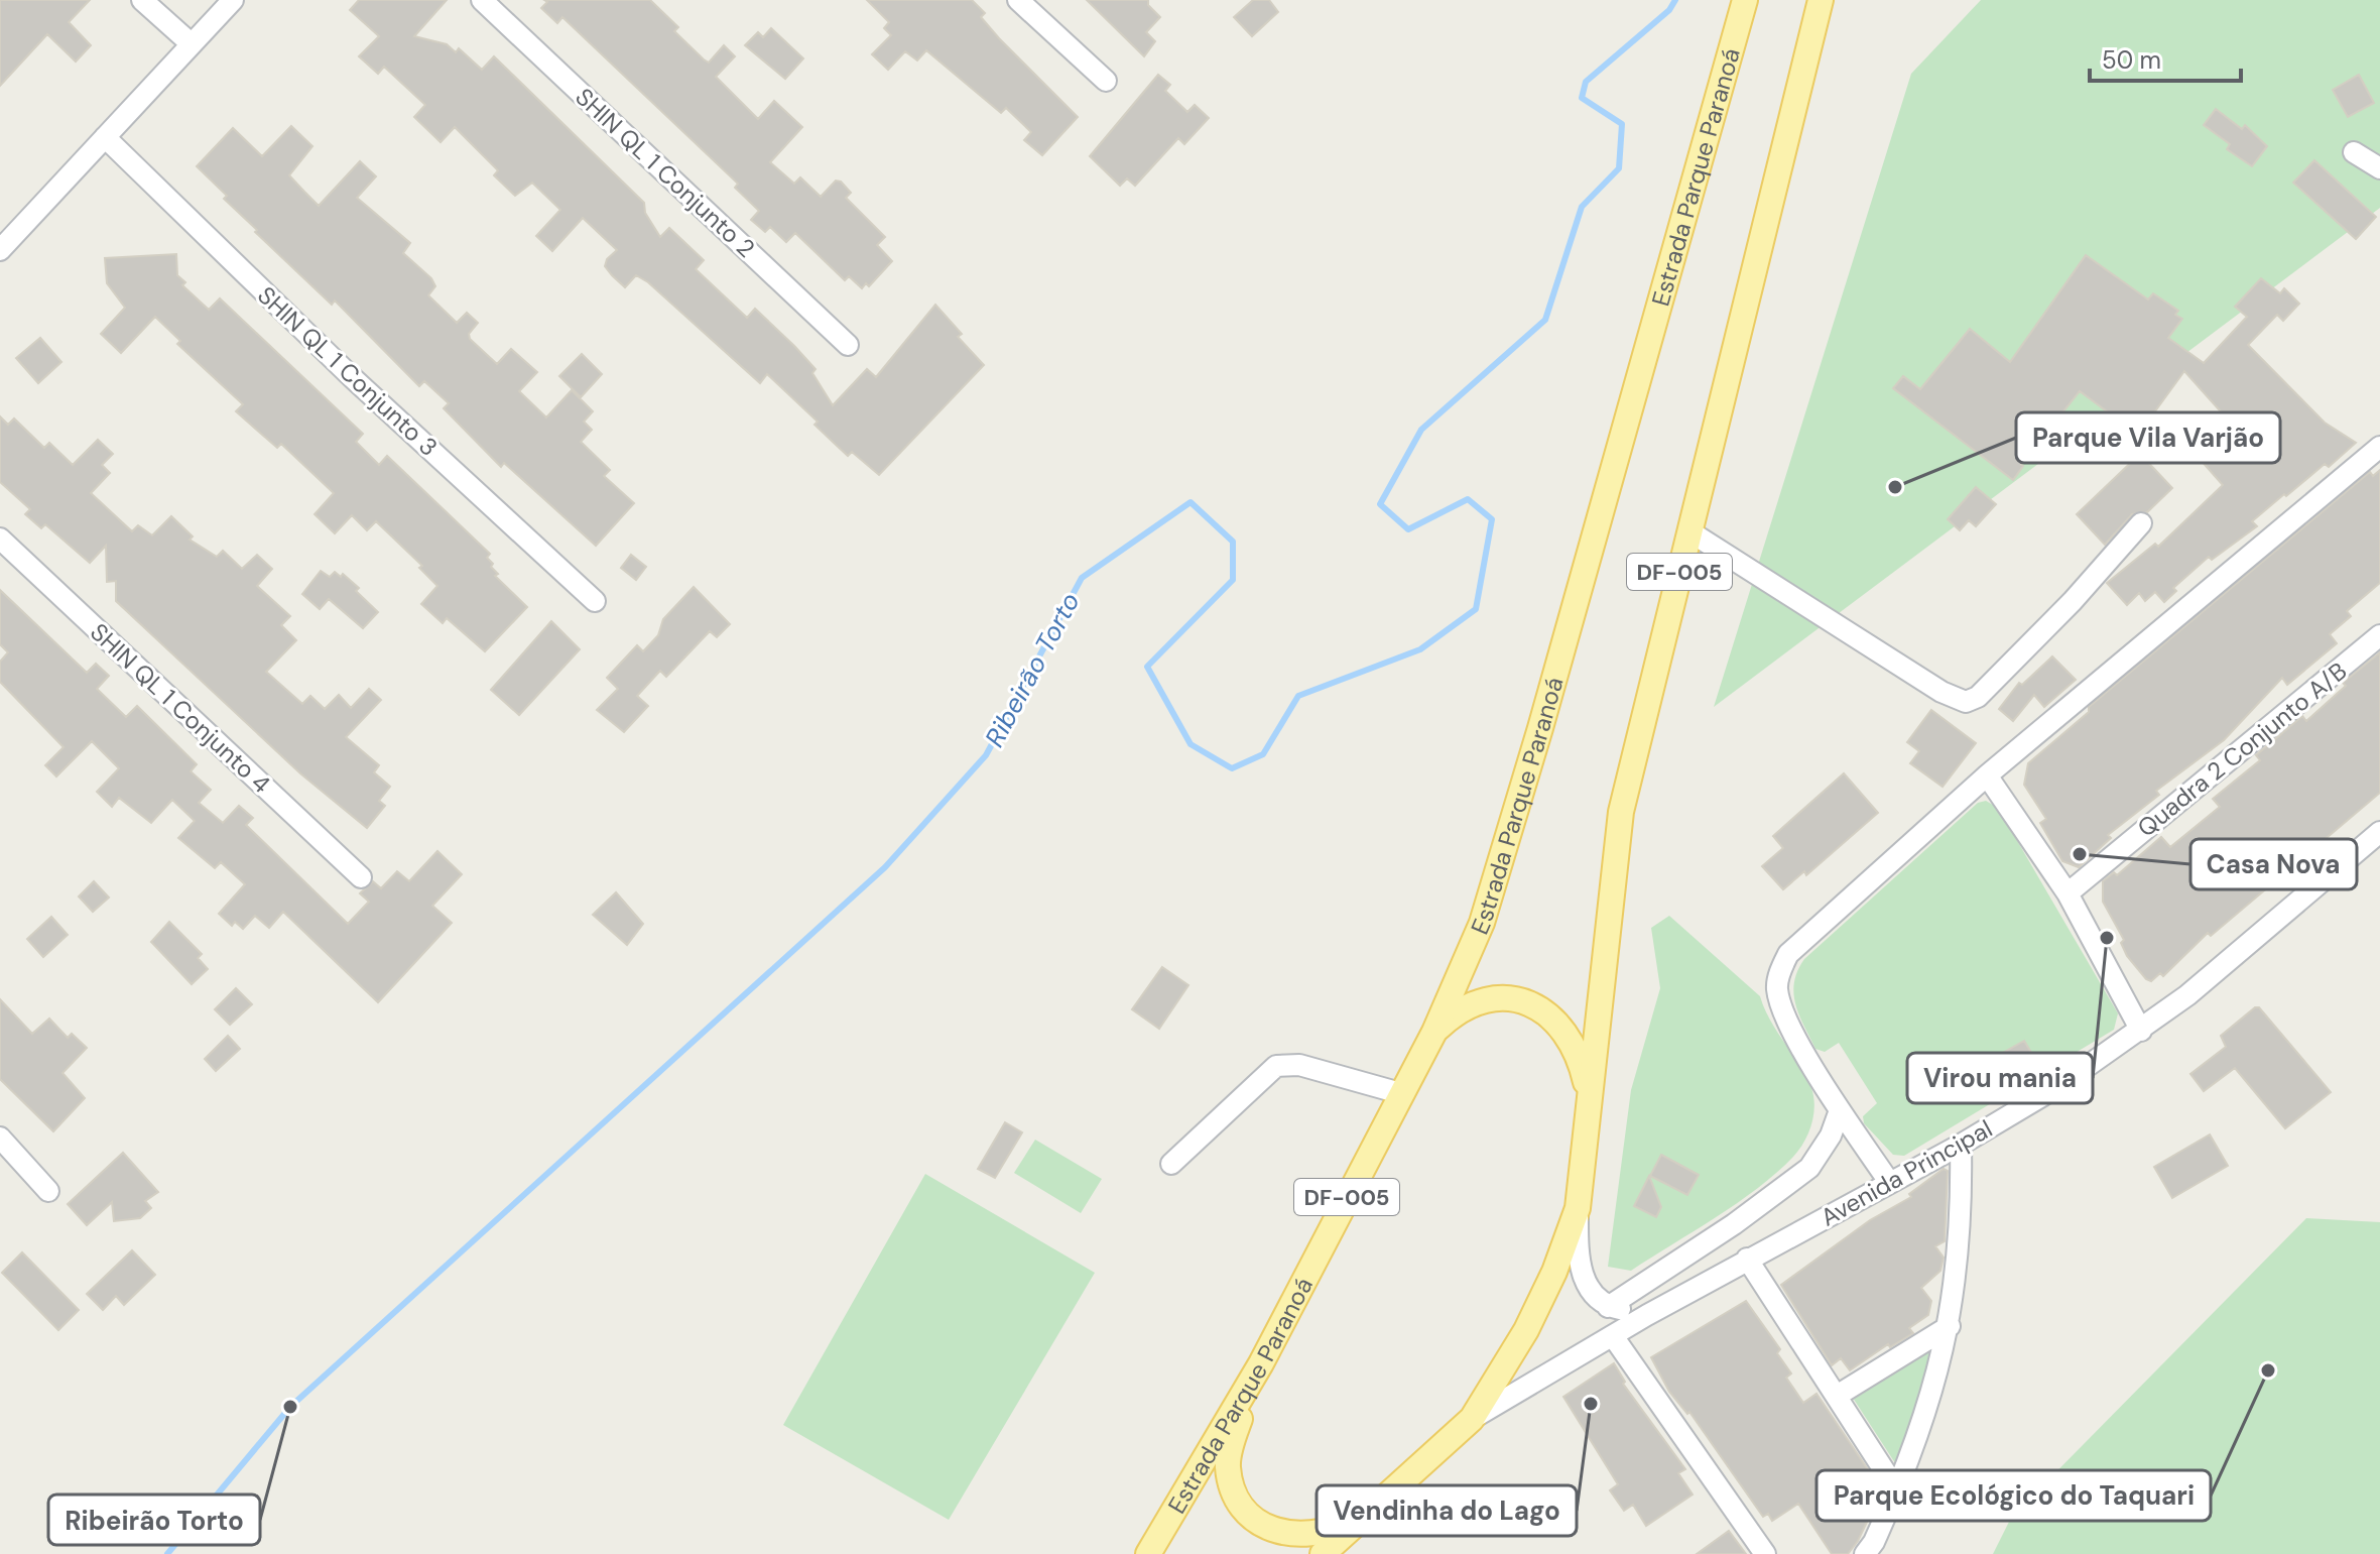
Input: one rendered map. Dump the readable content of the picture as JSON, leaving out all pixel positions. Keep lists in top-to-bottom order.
{
  "streets": {
    "main road": ["Estrada Parque Paranoá", "DF-005"],
    "street": [
      "SHIN QL 1 Conjunto 2",
      "SHIN QL 1 Conjunto 3",
      "SHIN QL 1 Conjunto 4",
      "Quadra 2 Conjunto A/B",
      "Avenida Principal"
    ]
  },
  "crossings": [
    ["DF-005", "Avenida Principal"]
  ],
  "water": ["Ribeirão Torto"],
  "places": [
    "Parque Vila Varjão",
    "Casa Nova",
    "Virou mania",
    "Parque Ecológico do Taquari",
    "Vendinha do Lago",
    "Ribeirão Torto"
  ],
  "scale_bar": "50 m"
}
